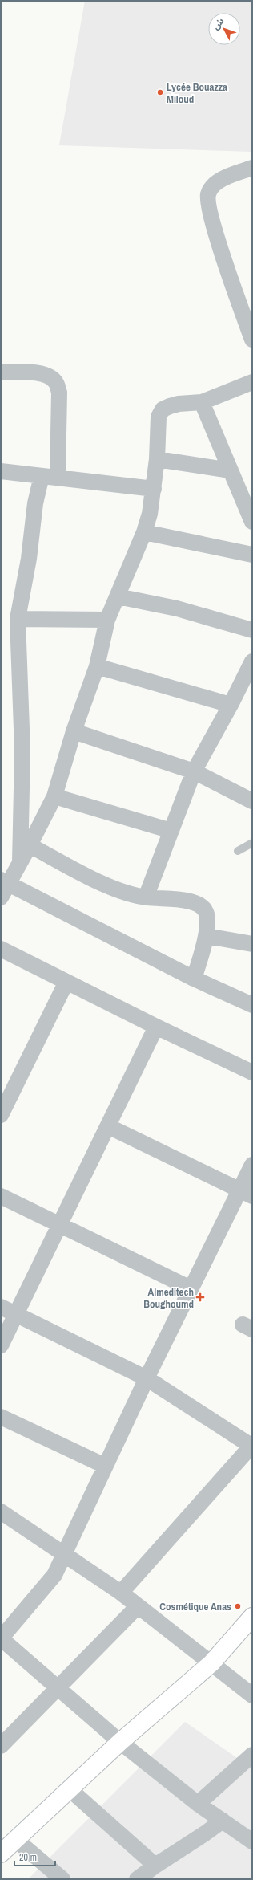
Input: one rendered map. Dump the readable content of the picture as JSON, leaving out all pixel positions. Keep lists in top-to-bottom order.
{
  "places": {
    "other": ["Lycée Bouazza Miloud", "Cosmétique Anas"],
    "health": ["Almeditech Boughoumd"]
  },
  "scale_bar": "20 m",
  "north": "top left"
}
